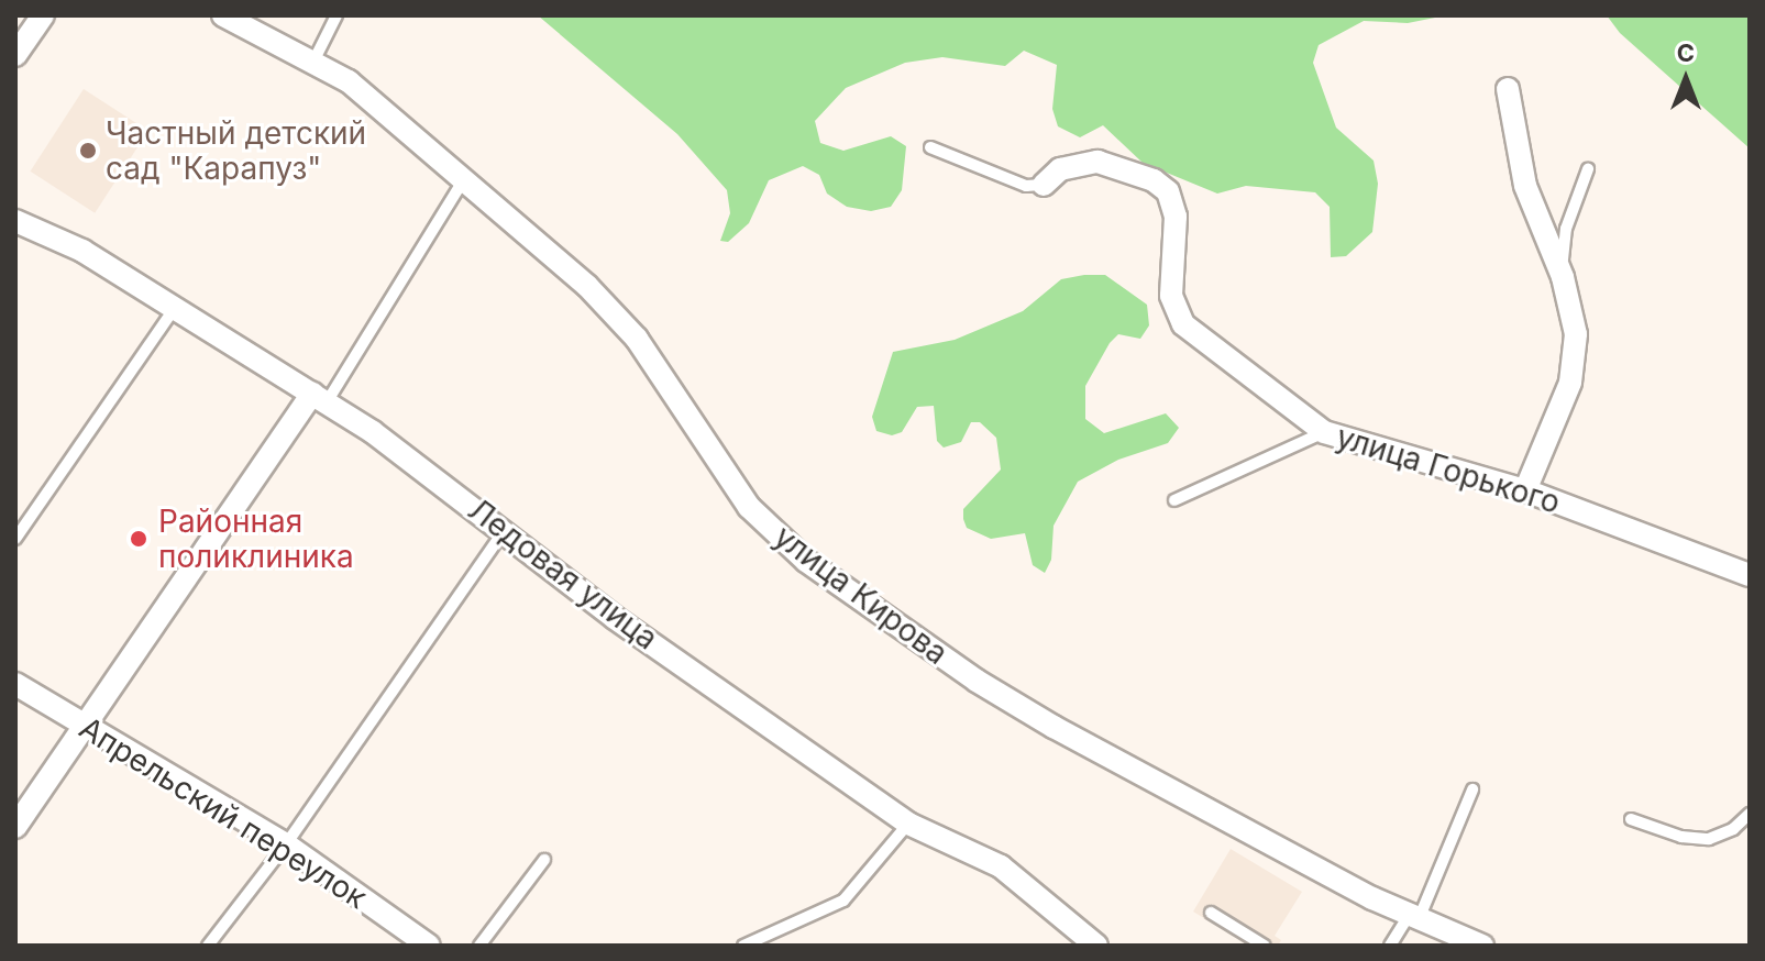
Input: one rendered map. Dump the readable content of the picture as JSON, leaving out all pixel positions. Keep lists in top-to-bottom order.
{
  "streets": {
    "street": [
      "улица Горького",
      "Ледовая улица",
      "улица Кирова",
      "Апрельский переулок"
    ]
  },
  "places": ["Частный детский сад \"Карапуз\"", "Районная поликлиника"],
  "north": "top"
}
